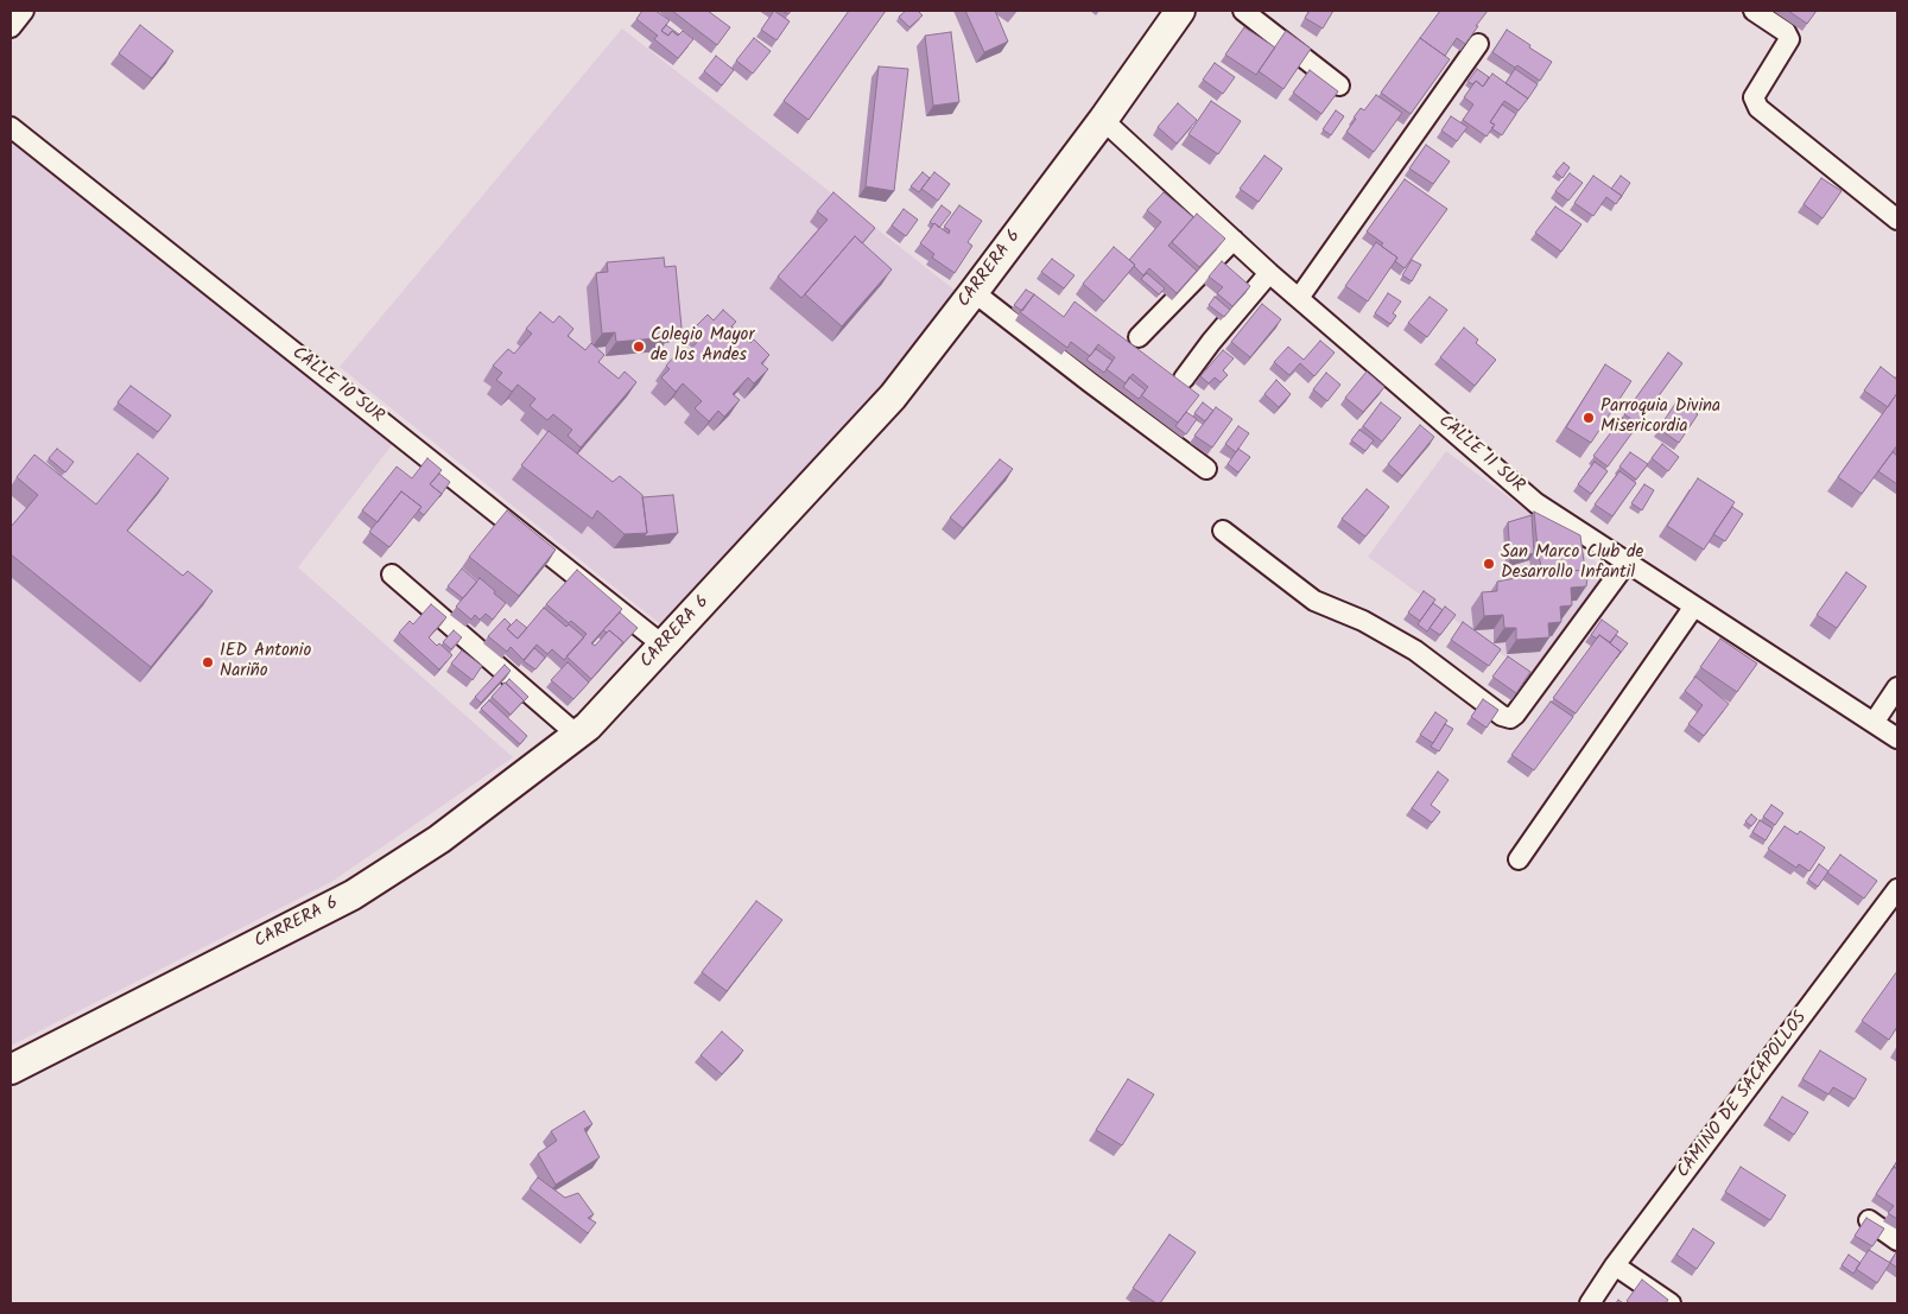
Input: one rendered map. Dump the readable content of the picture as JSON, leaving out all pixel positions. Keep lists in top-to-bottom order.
{
  "streets": {
    "main road": ["CARRERA 6"],
    "street": ["CALLE 10 SUR", "CALLE 11 SUR", "CAMINO DE SACAPOLLOS"]
  },
  "crossings": [
    ["CARRERA 6", "CALLE 10 SUR"],
    ["CARRERA 6", "CALLE 11 SUR"]
  ],
  "places": [
    "Colegio Mayor de los Andes",
    "Parroquia Divina Misericordia",
    "San Marco Club de Desarrollo Infantil",
    "IED Antonio Nariño"
  ]
}
